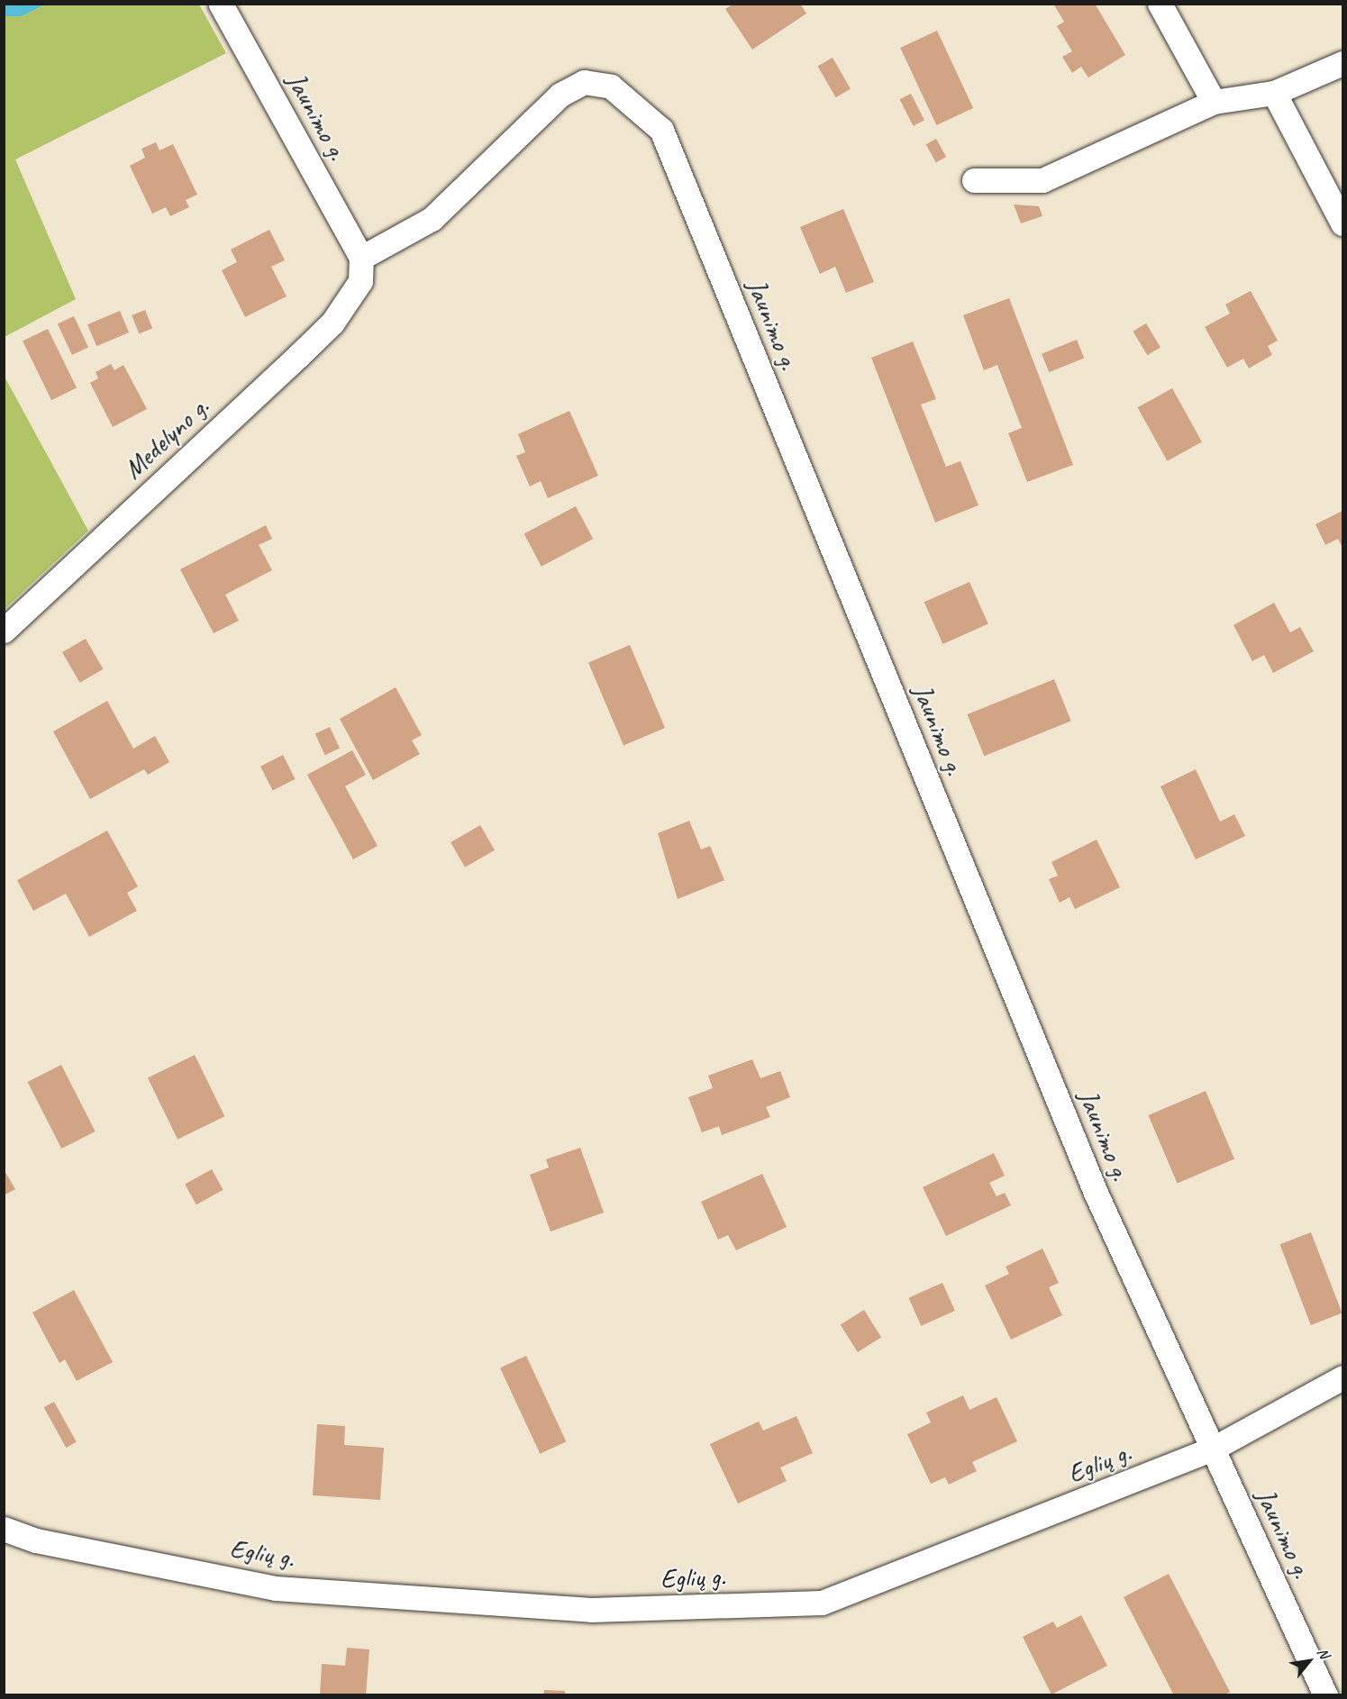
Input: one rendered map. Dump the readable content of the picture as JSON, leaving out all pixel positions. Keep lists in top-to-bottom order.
{
  "streets": {
    "street": ["Jaunimo g.", "Medelyno g.", "Eglių g."]
  },
  "crossings": [
    ["Jaunimo g.", "Medelyno g."],
    ["Jaunimo g.", "Eglių g."]
  ],
  "north": "top right"
}
